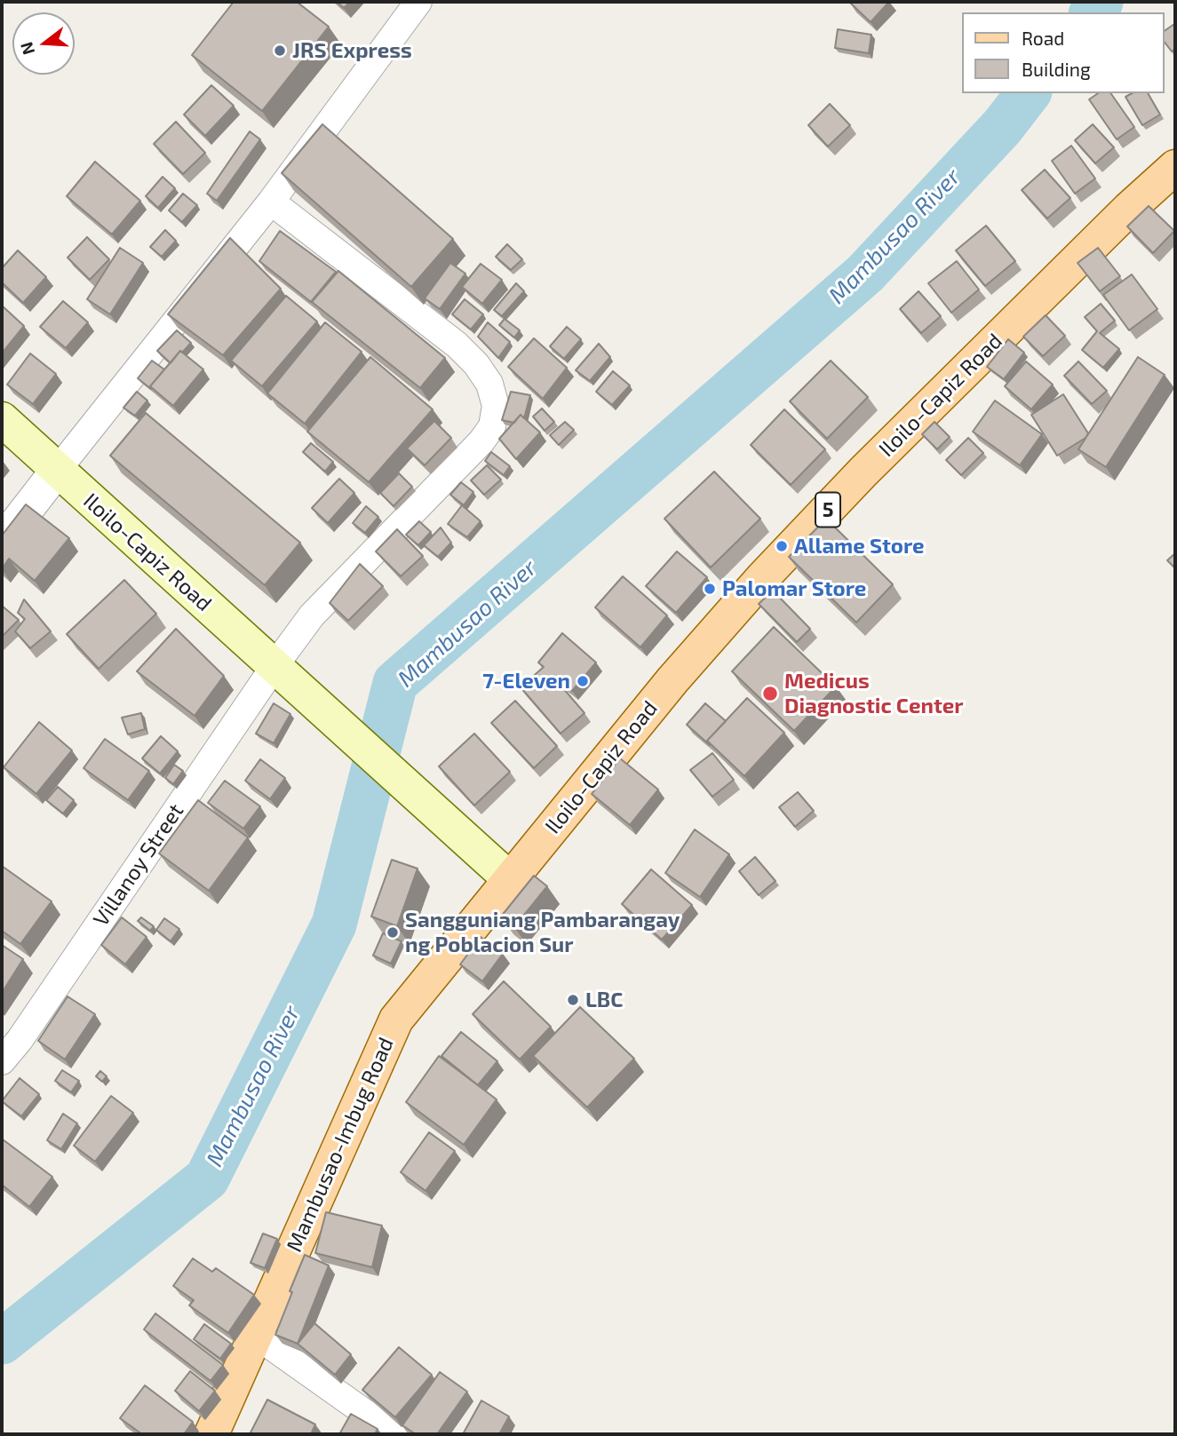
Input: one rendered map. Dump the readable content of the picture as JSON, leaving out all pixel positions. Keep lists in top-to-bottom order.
{
  "streets": {
    "main road": ["Iloilo-Capiz Road", "5", "Mambusao-Imbug Road"],
    "street": ["Villanoy Street"]
  },
  "crossings": [
    ["Iloilo-Capiz Road", "Villanoy Street"],
    ["Iloilo-Capiz Road", "Mambusao-Imbug Road"]
  ],
  "water": ["Mambusao River"],
  "places": [
    "JRS Express",
    "Allame Store",
    "Palomar Store",
    "7-Eleven",
    "Medicus Diagnostic Center",
    "Sangguniang Pambarangay ng Poblacion Sur",
    "LBC"
  ],
  "legend": ["Road", "Building"],
  "north": "left"
}
